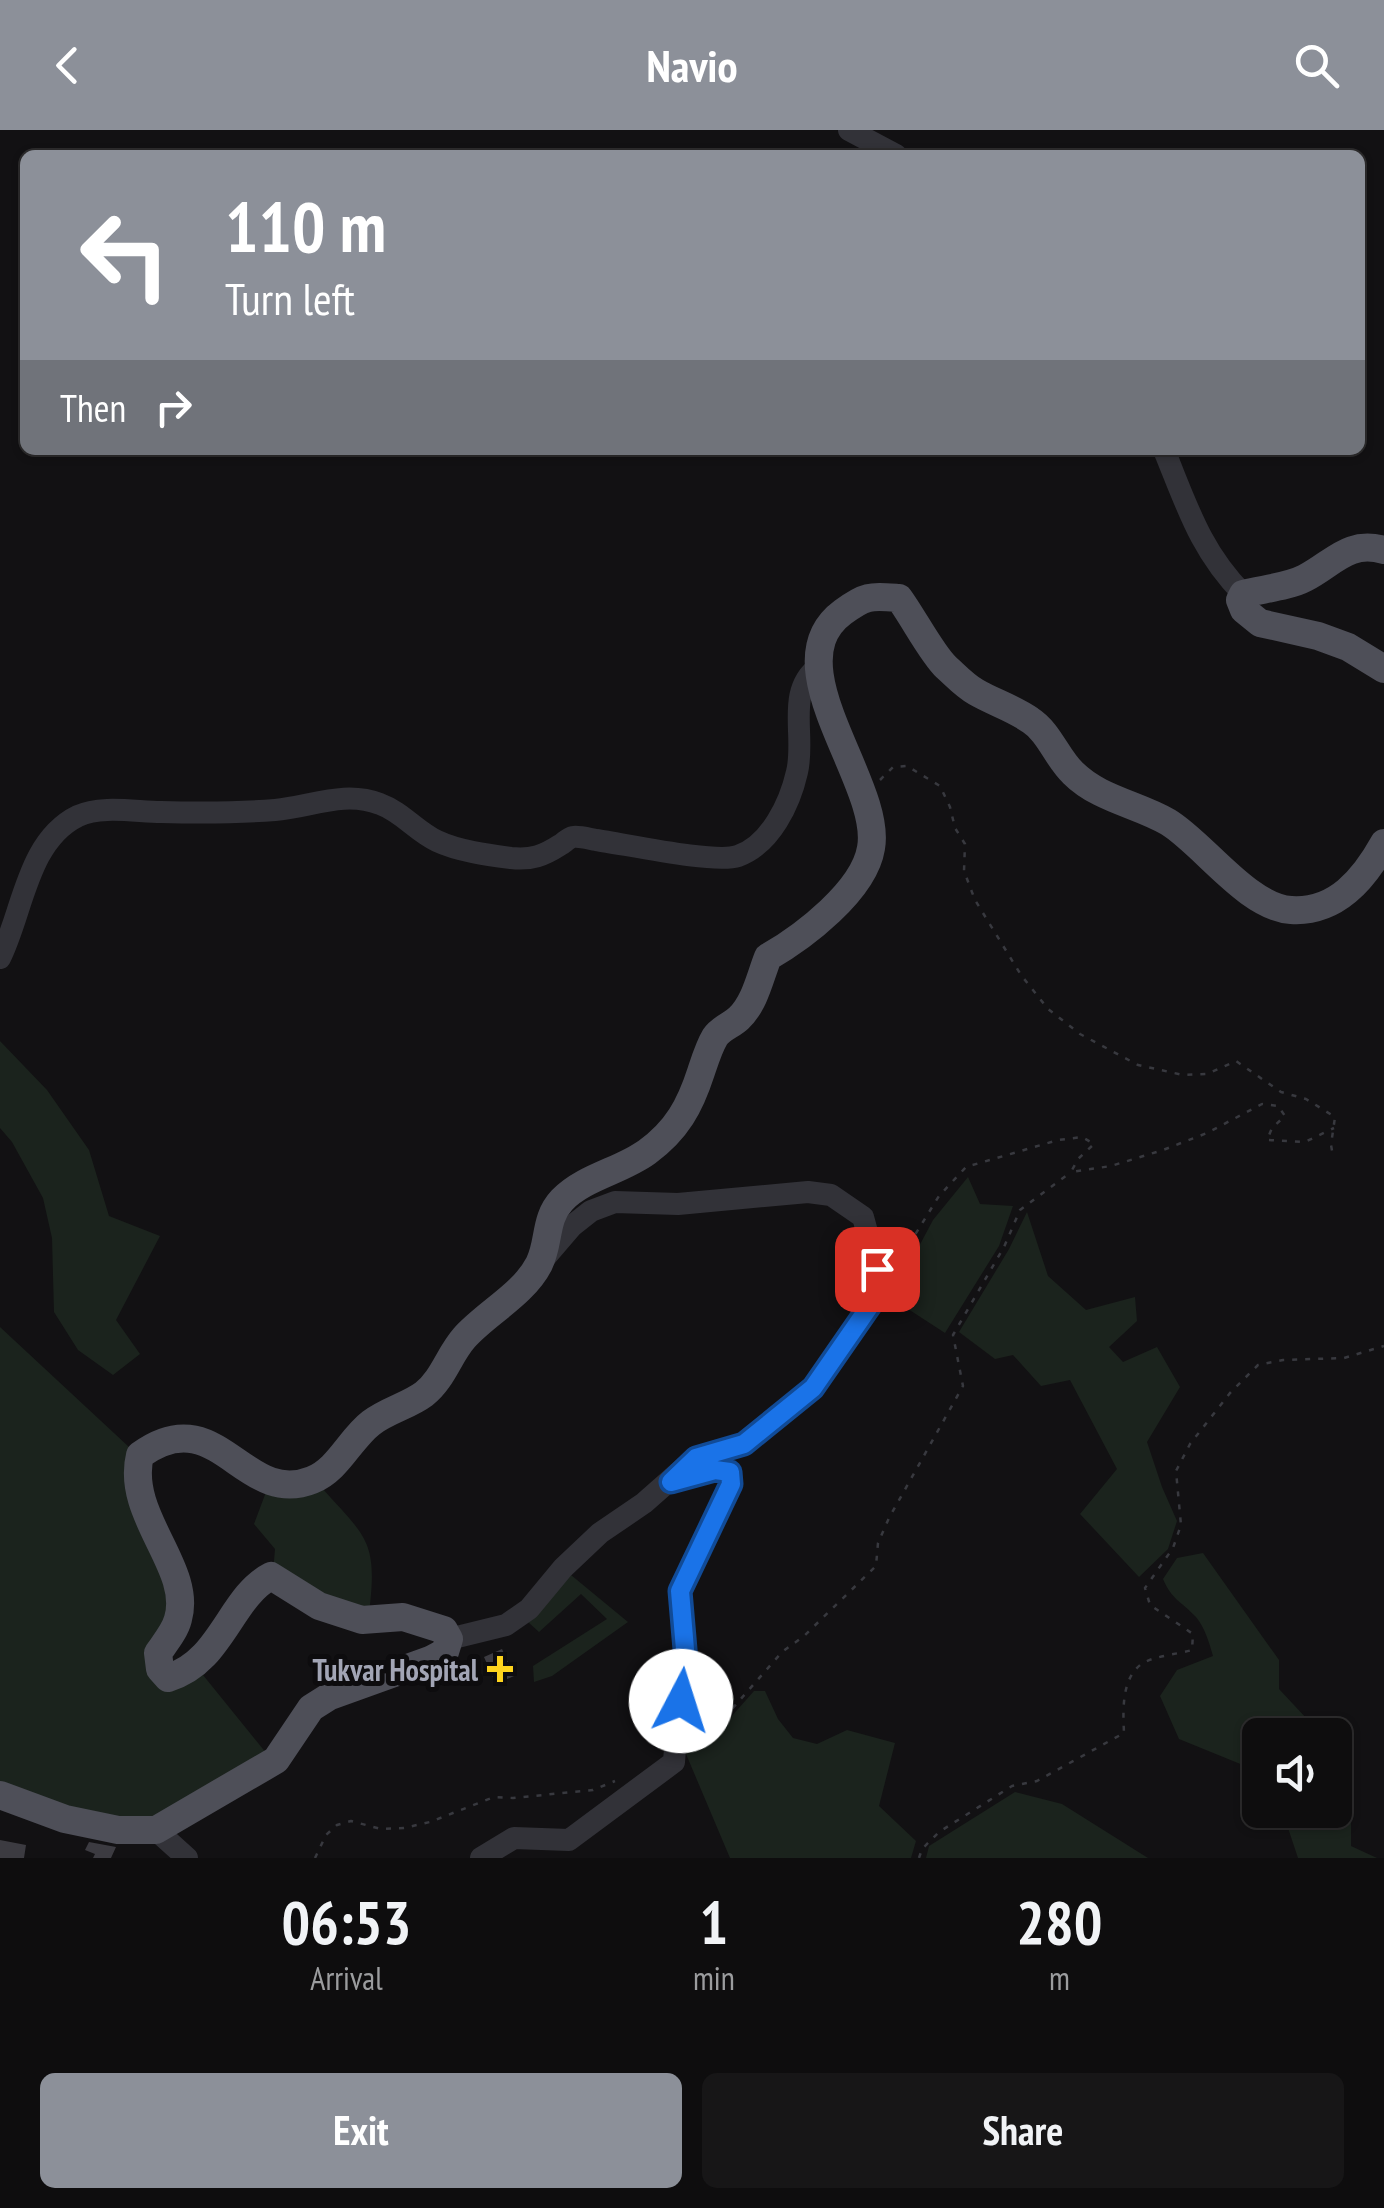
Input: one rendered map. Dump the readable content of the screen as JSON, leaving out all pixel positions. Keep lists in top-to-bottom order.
{
  "places": {
    "health": ["Tukvar Hospital"]
  },
  "page": {
    "header": "Navio",
    "turn": ["110 m", "Turn left"],
    "then": "Then",
    "eta": [
      "06:53",
      "Arrival",
      "1",
      "min",
      "280",
      "m"
    ],
    "buttons": ["Exit", "Share"]
  }
}
